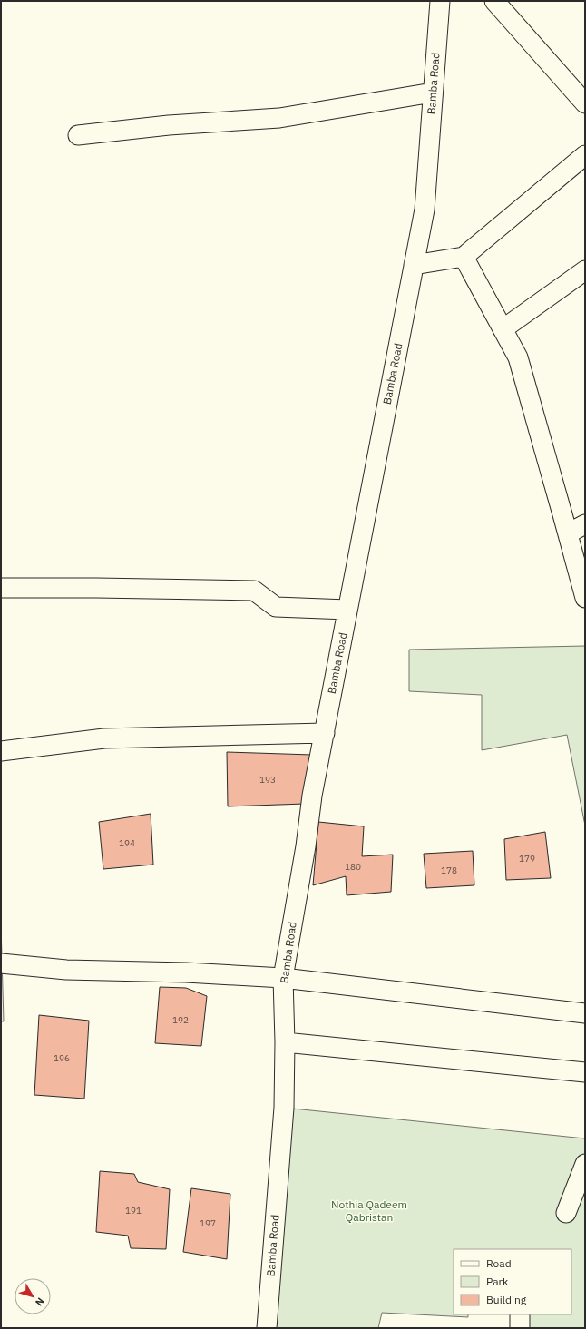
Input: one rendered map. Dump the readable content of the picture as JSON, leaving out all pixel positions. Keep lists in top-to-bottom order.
{
  "streets": {
    "street": ["Bamba Road"]
  },
  "parks": ["Nothia Qadeem Qabristan"],
  "house_numbers": [
    "193",
    "194",
    "179",
    "180",
    "178",
    "192",
    "196",
    "191",
    "197"
  ],
  "legend": ["Road", "Park", "Building"],
  "north": "bottom right"
}
